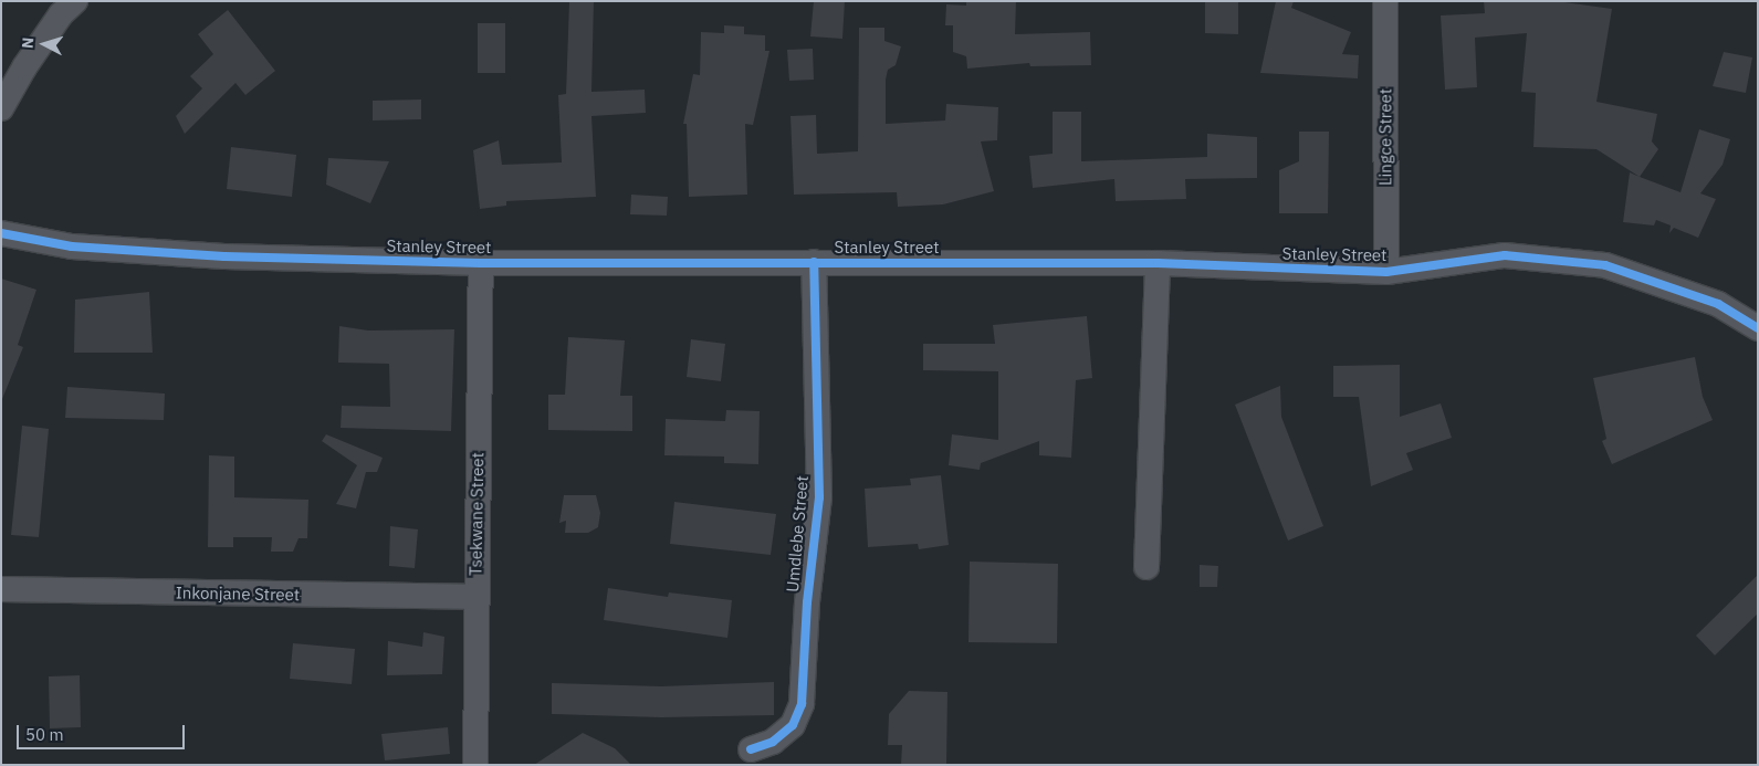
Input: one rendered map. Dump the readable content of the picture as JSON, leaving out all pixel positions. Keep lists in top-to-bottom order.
{
  "streets": {
    "street": [
      "Lingce Street",
      "Stanley Street",
      "Tsekwane Street",
      "Umdlebe Street",
      "Inkonjane Street"
    ]
  },
  "crossings": [
    ["Lingce Street", "Stanley Street"],
    ["Stanley Street", "Tsekwane Street"],
    ["Stanley Street", "Umdlebe Street"],
    ["Tsekwane Street", "Inkonjane Street"]
  ],
  "scale_bar": "50 m",
  "north": "left"
}
